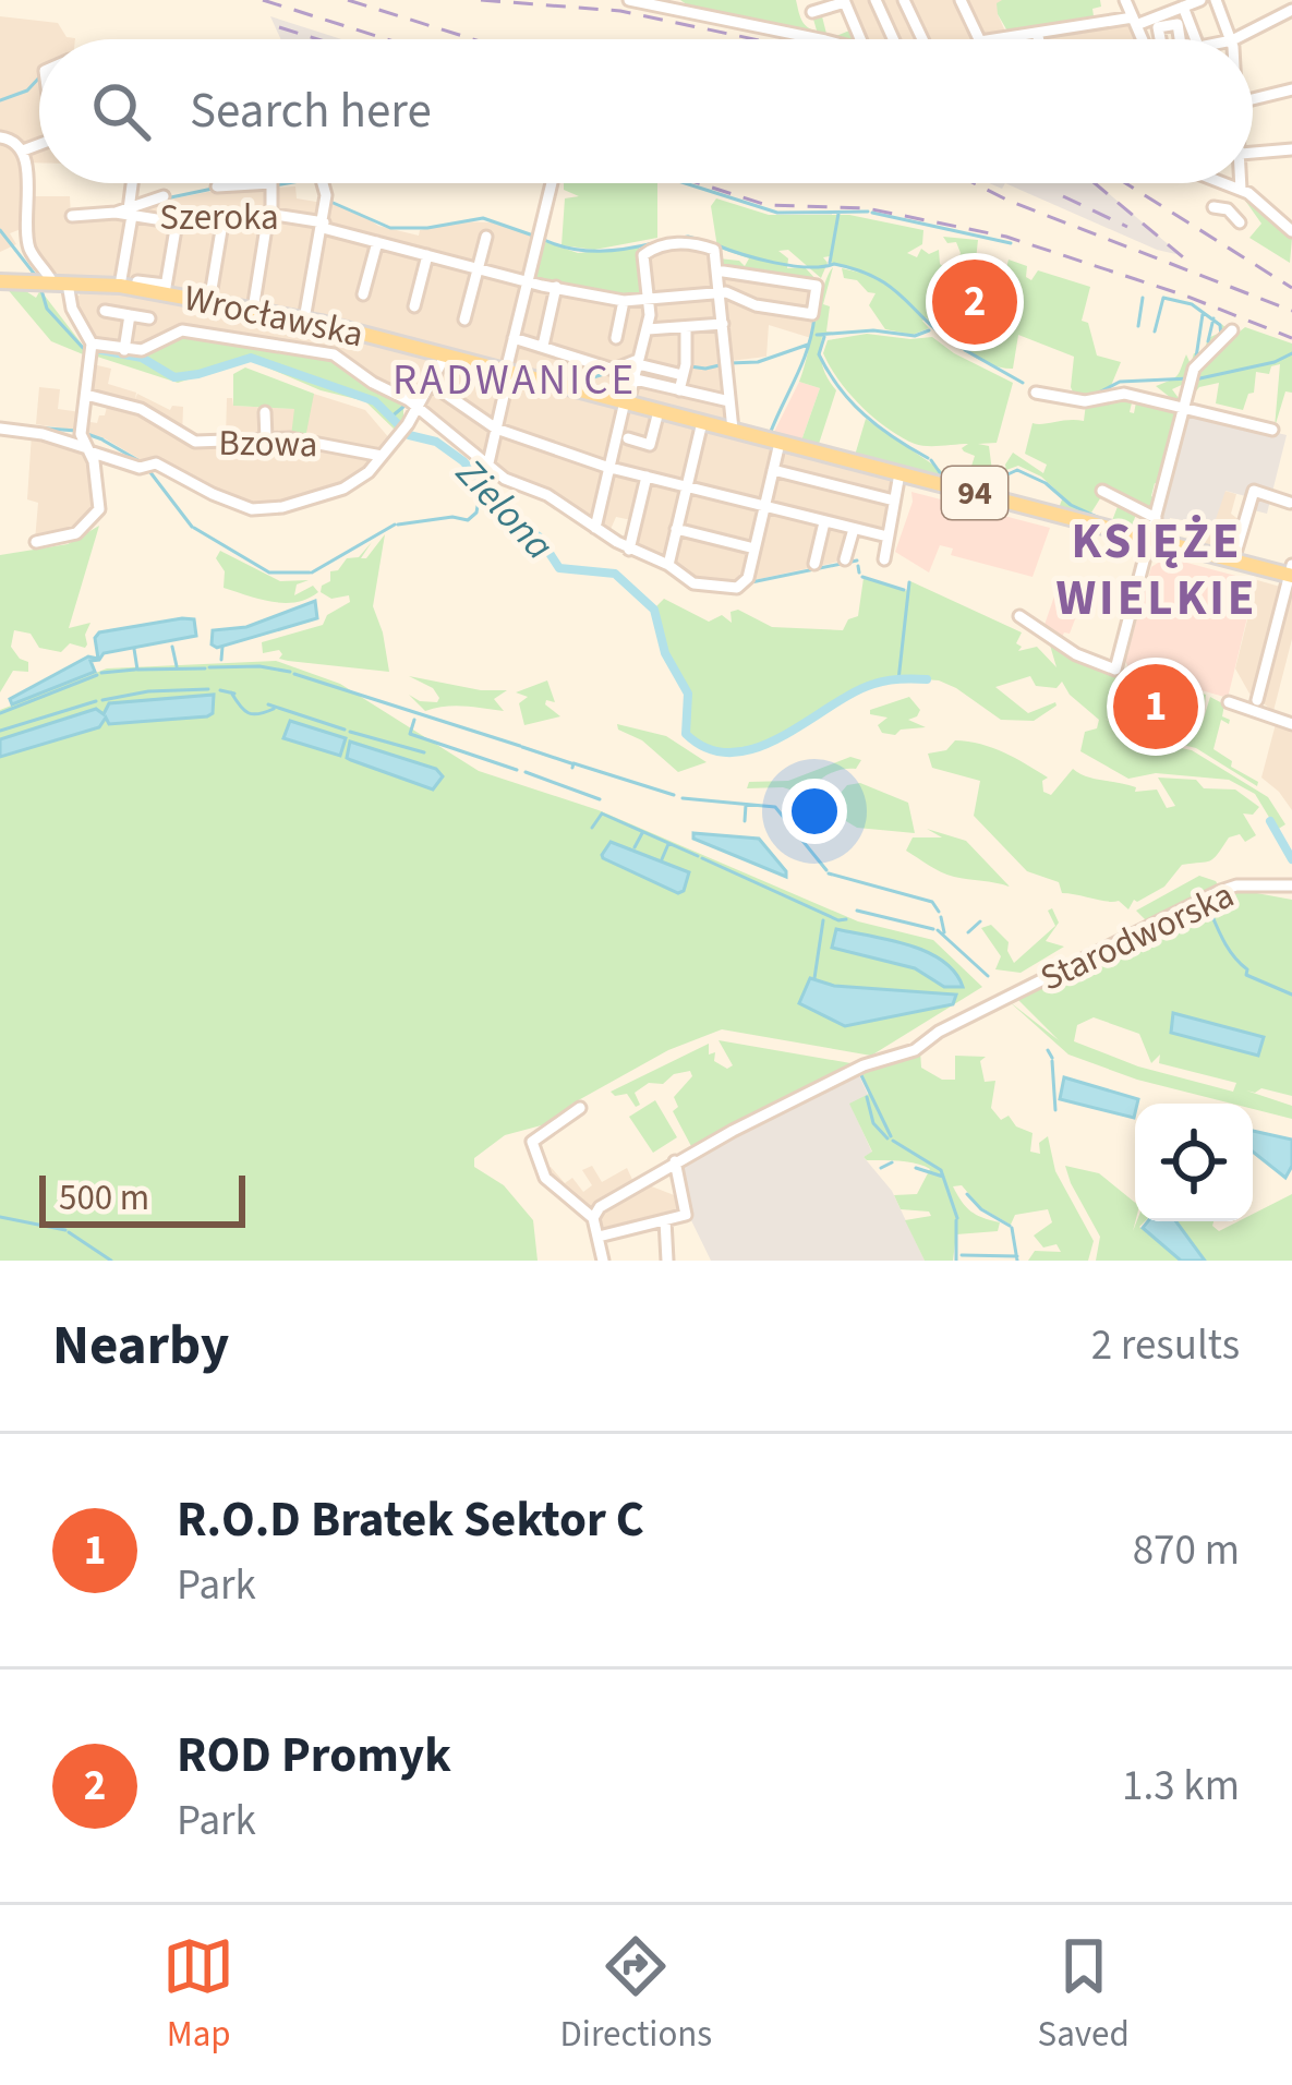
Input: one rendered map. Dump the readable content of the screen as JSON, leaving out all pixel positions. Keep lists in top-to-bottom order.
{
  "streets": {
    "main road": ["Wrocławska", "94"],
    "street": ["Szeroka", "Bzowa", "Starodworska"]
  },
  "crossings": [
    ["Wrocławska", "94"]
  ],
  "districts": ["RADWANICE", "KSIĘŻE WIELKIE"],
  "water": ["Zielona"],
  "scale_bar": "500 m",
  "page": {
    "search": "Search here",
    "pins": ["2", "1"],
    "scale": "500 m",
    "heading": ["Nearby", "2 results"],
    "list": [
      {
        "mark": "1",
        "name": "R.O.D Bratek Sektor C",
        "note": "Park",
        "value": "870 m"
      },
      {
        "mark": "2",
        "name": "ROD Promyk",
        "note": "Park",
        "value": "1.3 km"
      }
    ],
    "nav": ["Map", "Directions", "Saved"]
  }
}
